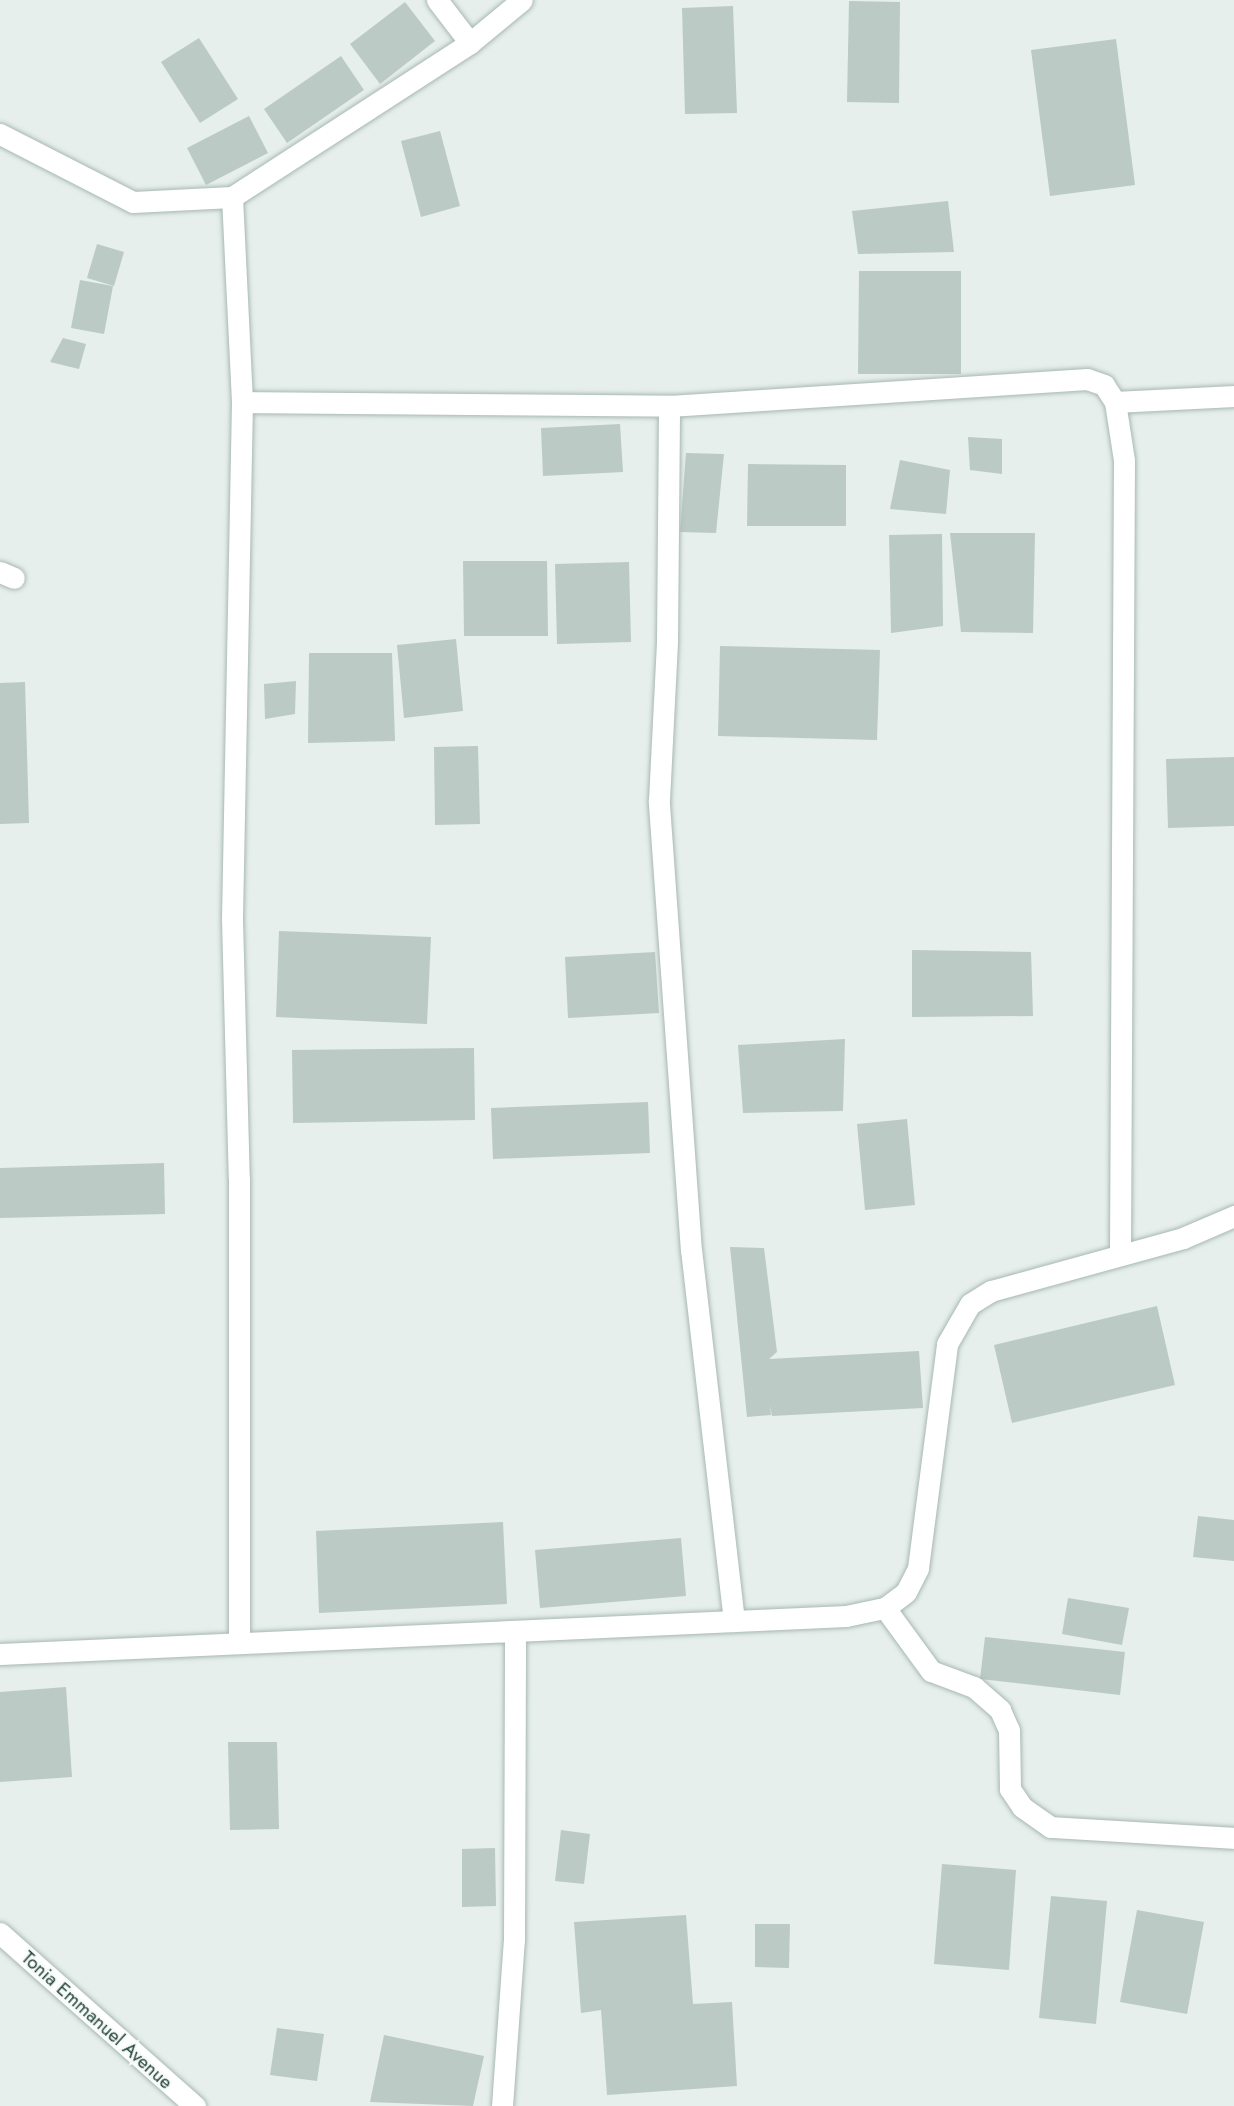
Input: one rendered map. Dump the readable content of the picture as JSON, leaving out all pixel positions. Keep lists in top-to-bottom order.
{
  "streets": {
    "street": ["Tonia Emmanuel Avenue"]
  }
}
